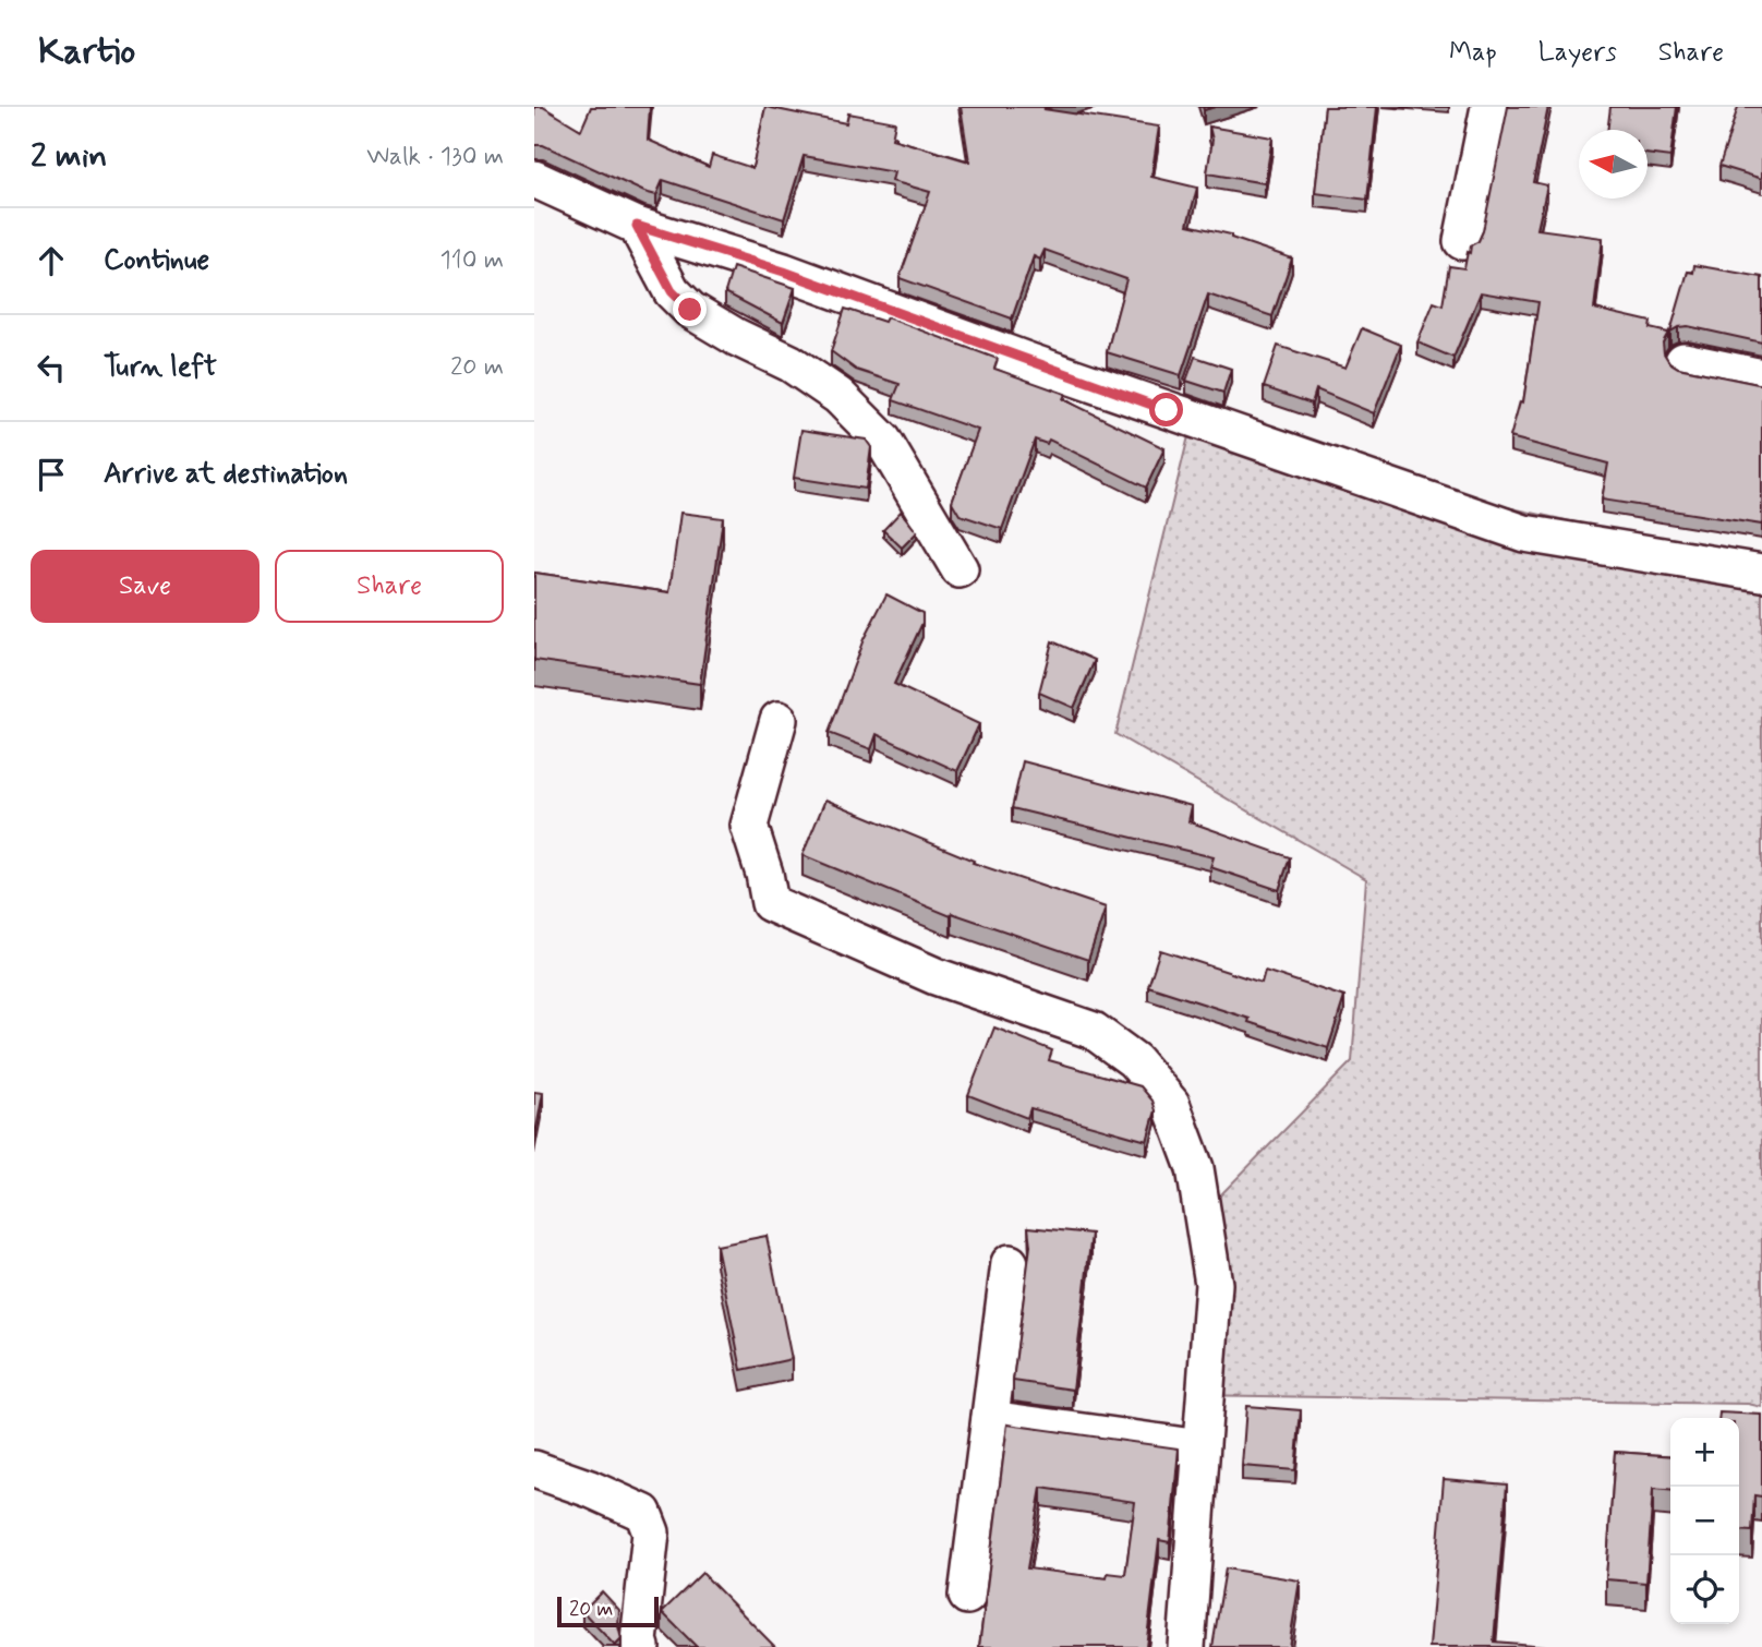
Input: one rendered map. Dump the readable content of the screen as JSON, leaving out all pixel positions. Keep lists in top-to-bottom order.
{
  "scale_bar": "20 m",
  "north": "left",
  "page": {
    "header": "Kartio",
    "nav": ["Map", "Layers", "Share"],
    "heading": ["2 min", "Walk · 130 m"],
    "list": [
      ["Continue", "110 m"],
      ["Turn left", "20 m"],
      "Arrive at destination"
    ],
    "buttons": ["Save", "Share"],
    "map_buttons": ["+", "−"],
    "scale": "20 m"
  }
}
